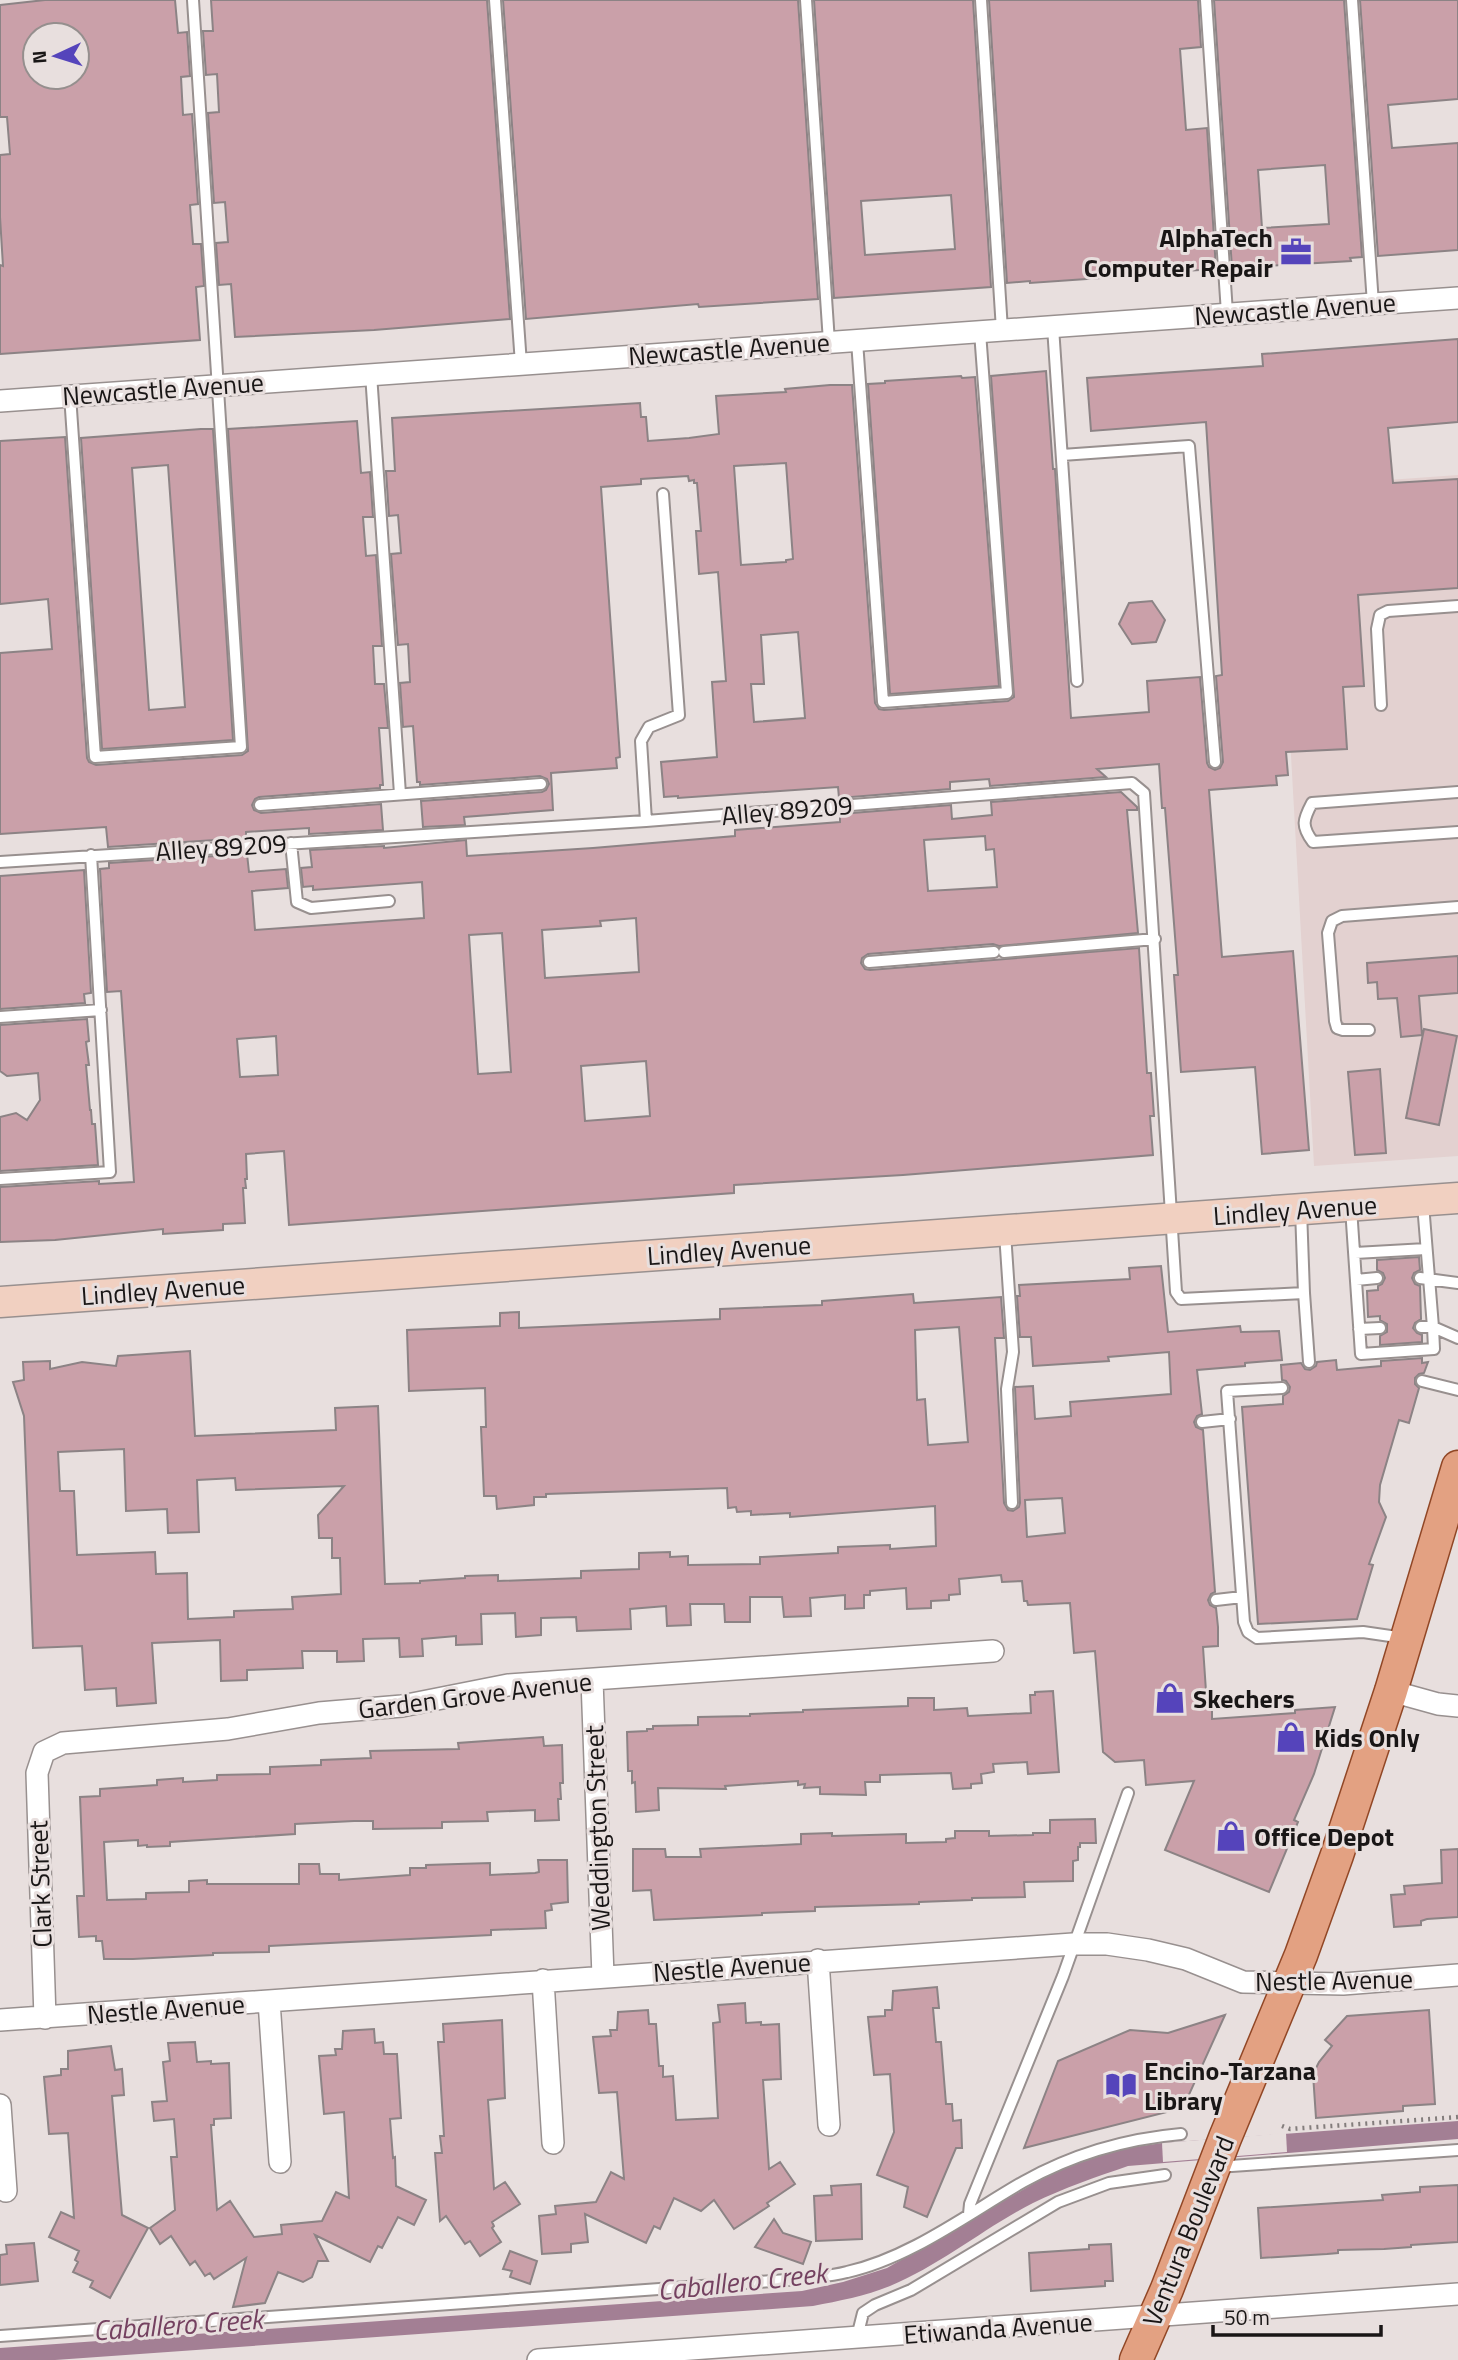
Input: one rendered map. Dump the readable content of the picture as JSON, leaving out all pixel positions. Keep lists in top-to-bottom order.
{
  "streets": {
    "main road": ["Lindley Avenue", "Ventura Boulevard"],
    "street": [
      "Newcastle Avenue",
      "Garden Grove Avenue",
      "Weddington Street",
      "Clark Street",
      "Nestle Avenue",
      "Etiwanda Avenue"
    ],
    "lane": ["Alley 89209"]
  },
  "crossings": [
    ["Alley 89209", "Lindley Avenue"],
    ["Garden Grove Avenue", "Weddington Street"],
    ["Garden Grove Avenue", "Clark Street"],
    ["Weddington Street", "Nestle Avenue"],
    ["Clark Street", "Nestle Avenue"],
    ["Nestle Avenue", "Ventura Boulevard"],
    ["Ventura Boulevard", "Etiwanda Avenue"]
  ],
  "water": ["Caballero Creek"],
  "places": {
    "office": ["AlphaTech Computer Repair"],
    "shop": ["Skechers", "Kids Only", "Office Depot"],
    "library": ["Encino-Tarzana Library"]
  },
  "scale_bar": "50 m",
  "north": "left"
}
